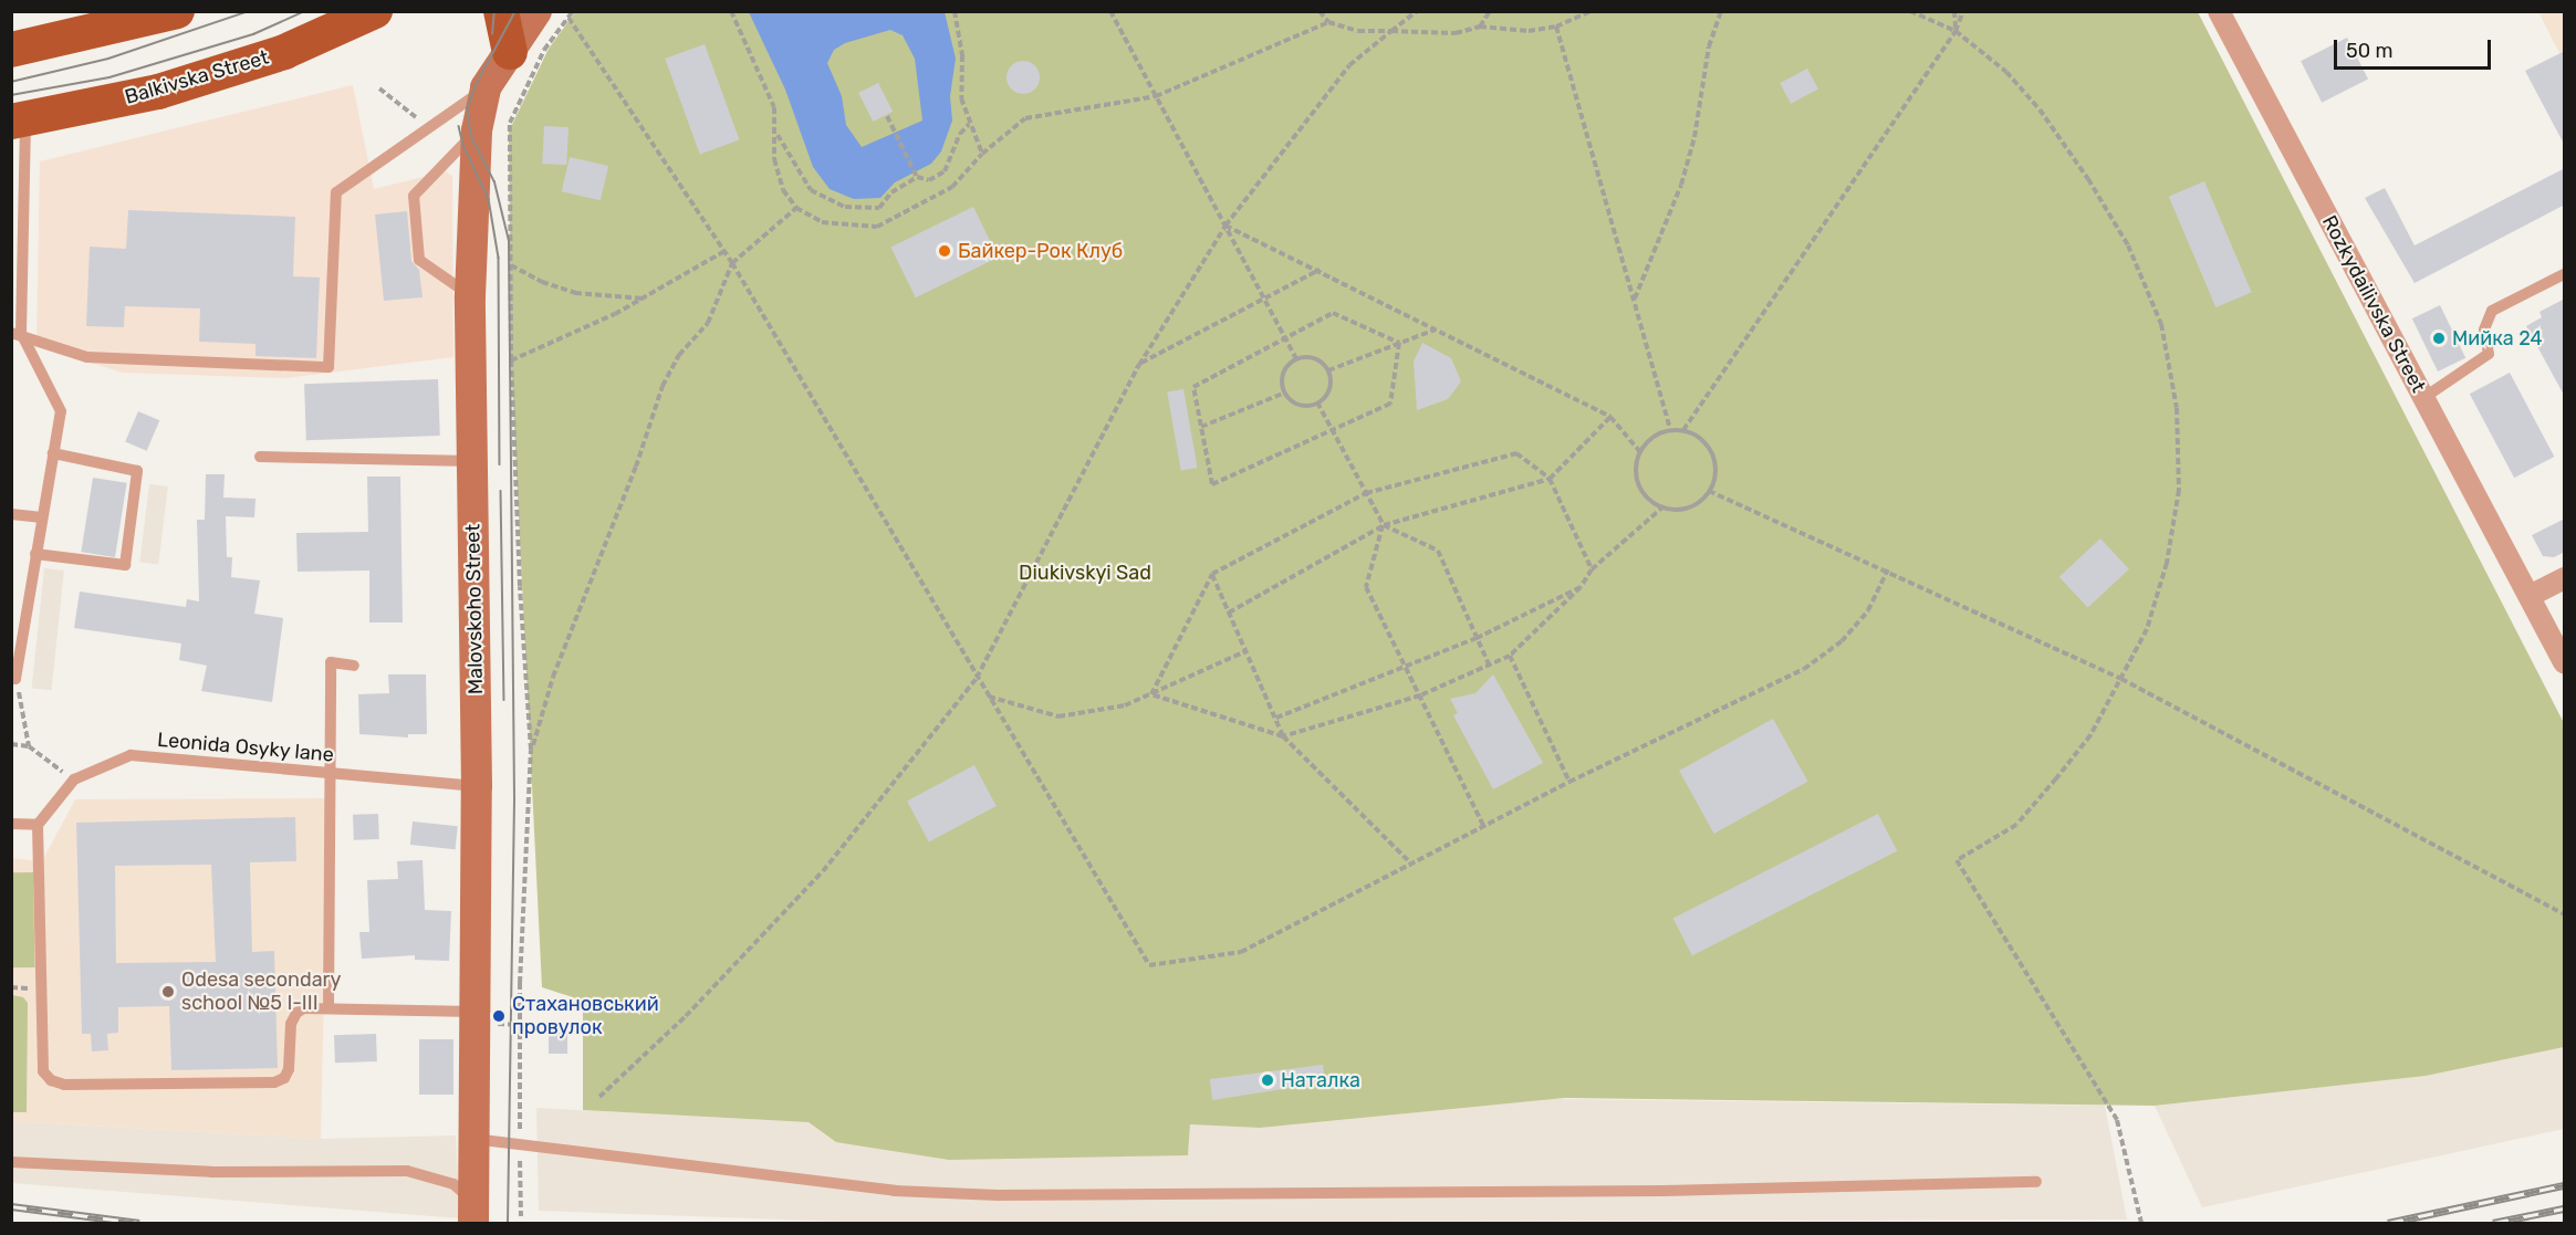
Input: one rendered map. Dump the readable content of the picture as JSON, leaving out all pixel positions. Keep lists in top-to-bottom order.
{
  "streets": {
    "main road": ["Balkivska Street"],
    "street": ["Rozkydailivska Street", "Malovskoho Street"],
    "lane": ["Leonida Osyky lane"]
  },
  "crossings": [
    ["Malovskoho Street", "Leonida Osyky lane"]
  ],
  "parks": ["Diukivskyi Sad"],
  "places": [
    "Байкер-Рок Клуб",
    "Мийка 24",
    "Odesa secondary school №5 I-III",
    "Стахановський провулок",
    "Наталка"
  ],
  "scale_bar": "50 m"
}
